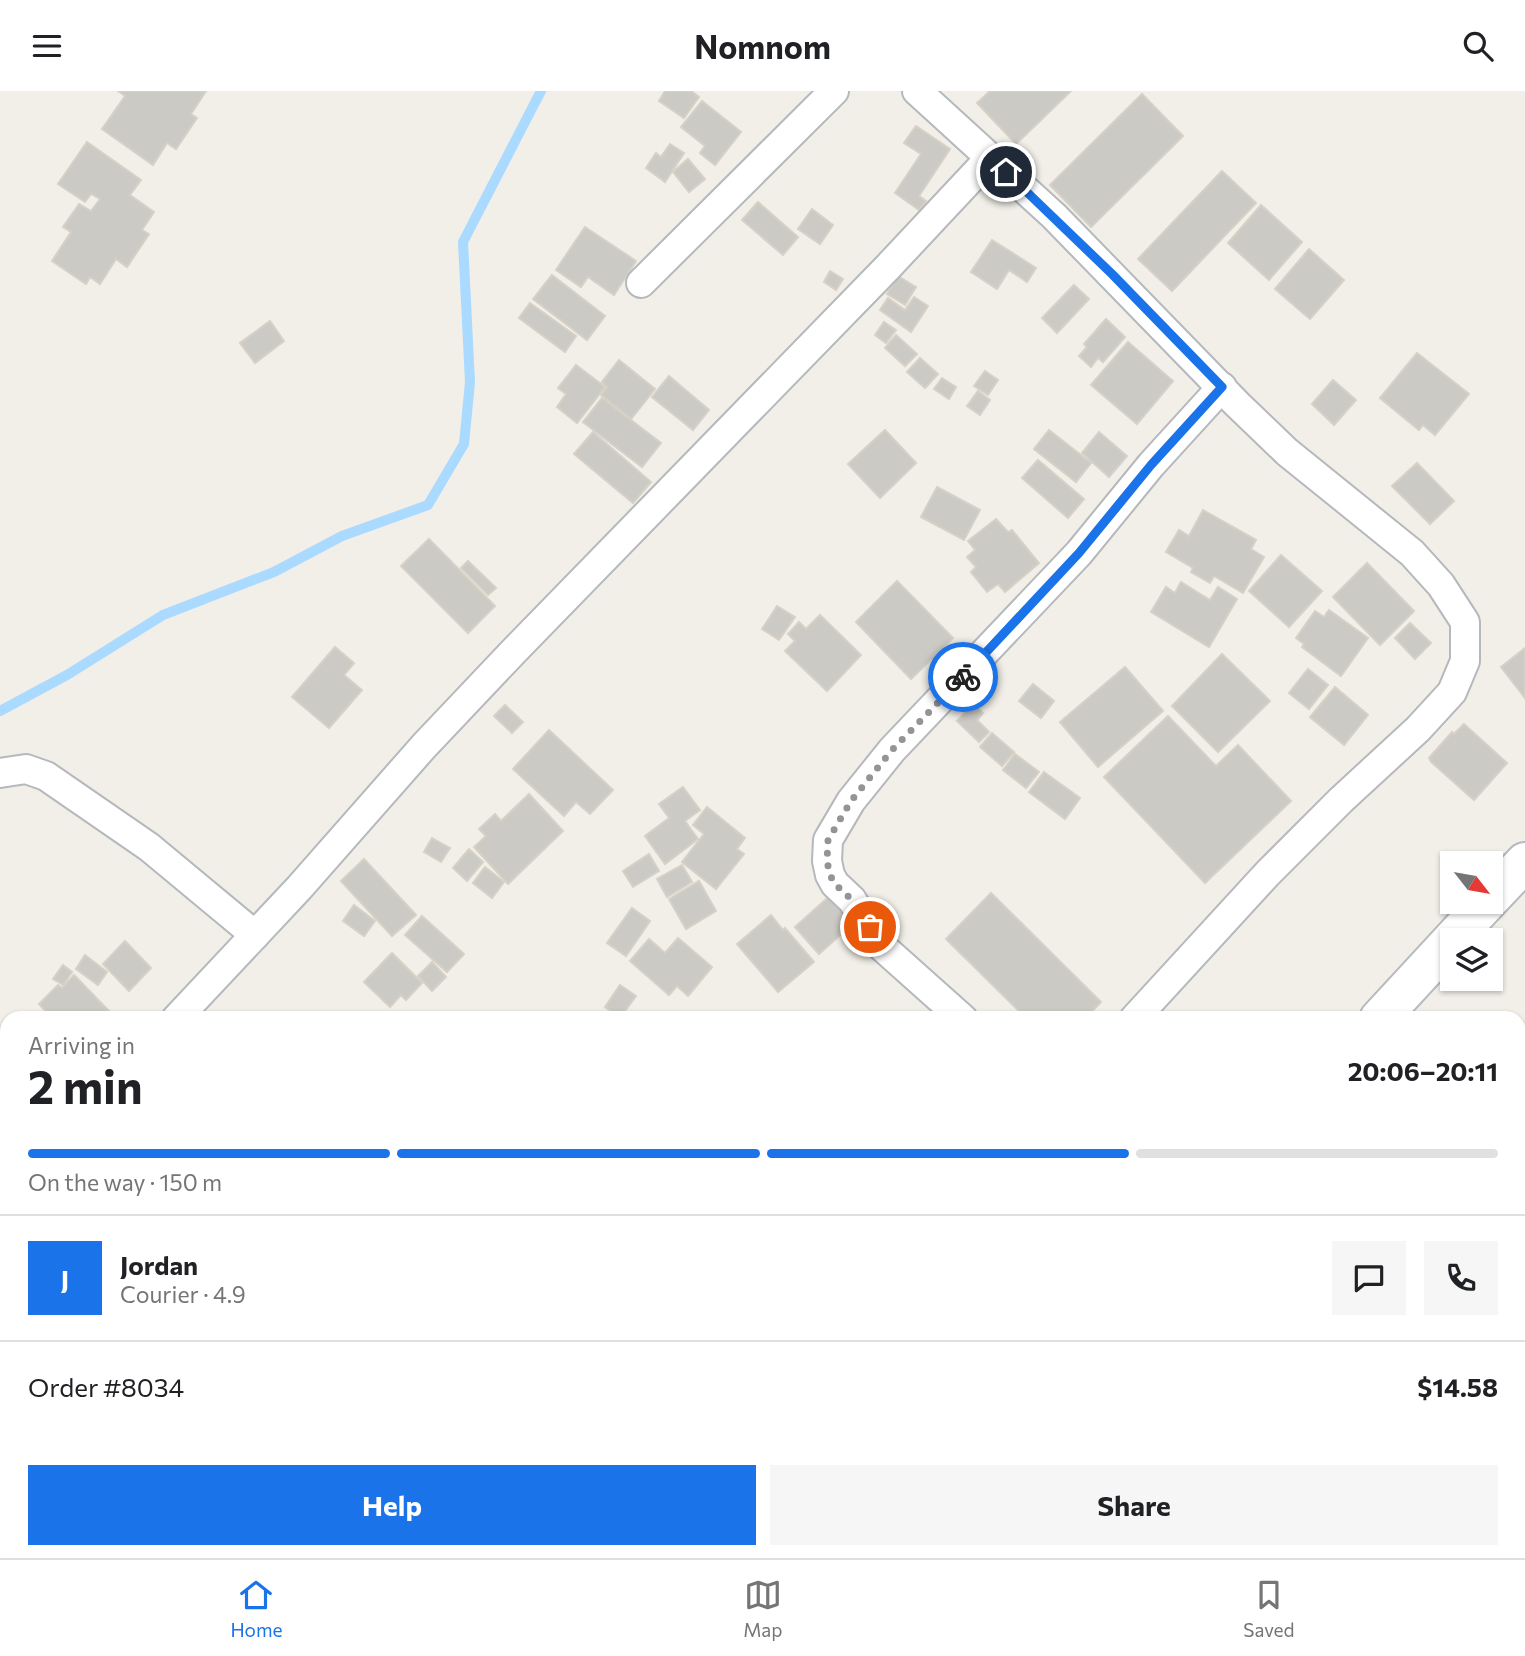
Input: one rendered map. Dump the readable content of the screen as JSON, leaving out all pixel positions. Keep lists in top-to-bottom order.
{
  "north": "bottom right",
  "page": {
    "header": "Nomnom",
    "heading": ["2 min", "Arriving in", "20:06–20:11"],
    "panel": [
      "Jordan",
      "Courier · 4.9",
      "Order #8034",
      "$14.58"
    ],
    "bar": "On the way · 150 m",
    "round": "J",
    "buttons": ["Help", "Share"],
    "tabs": ["Home", "Map", "Saved"]
  }
}
